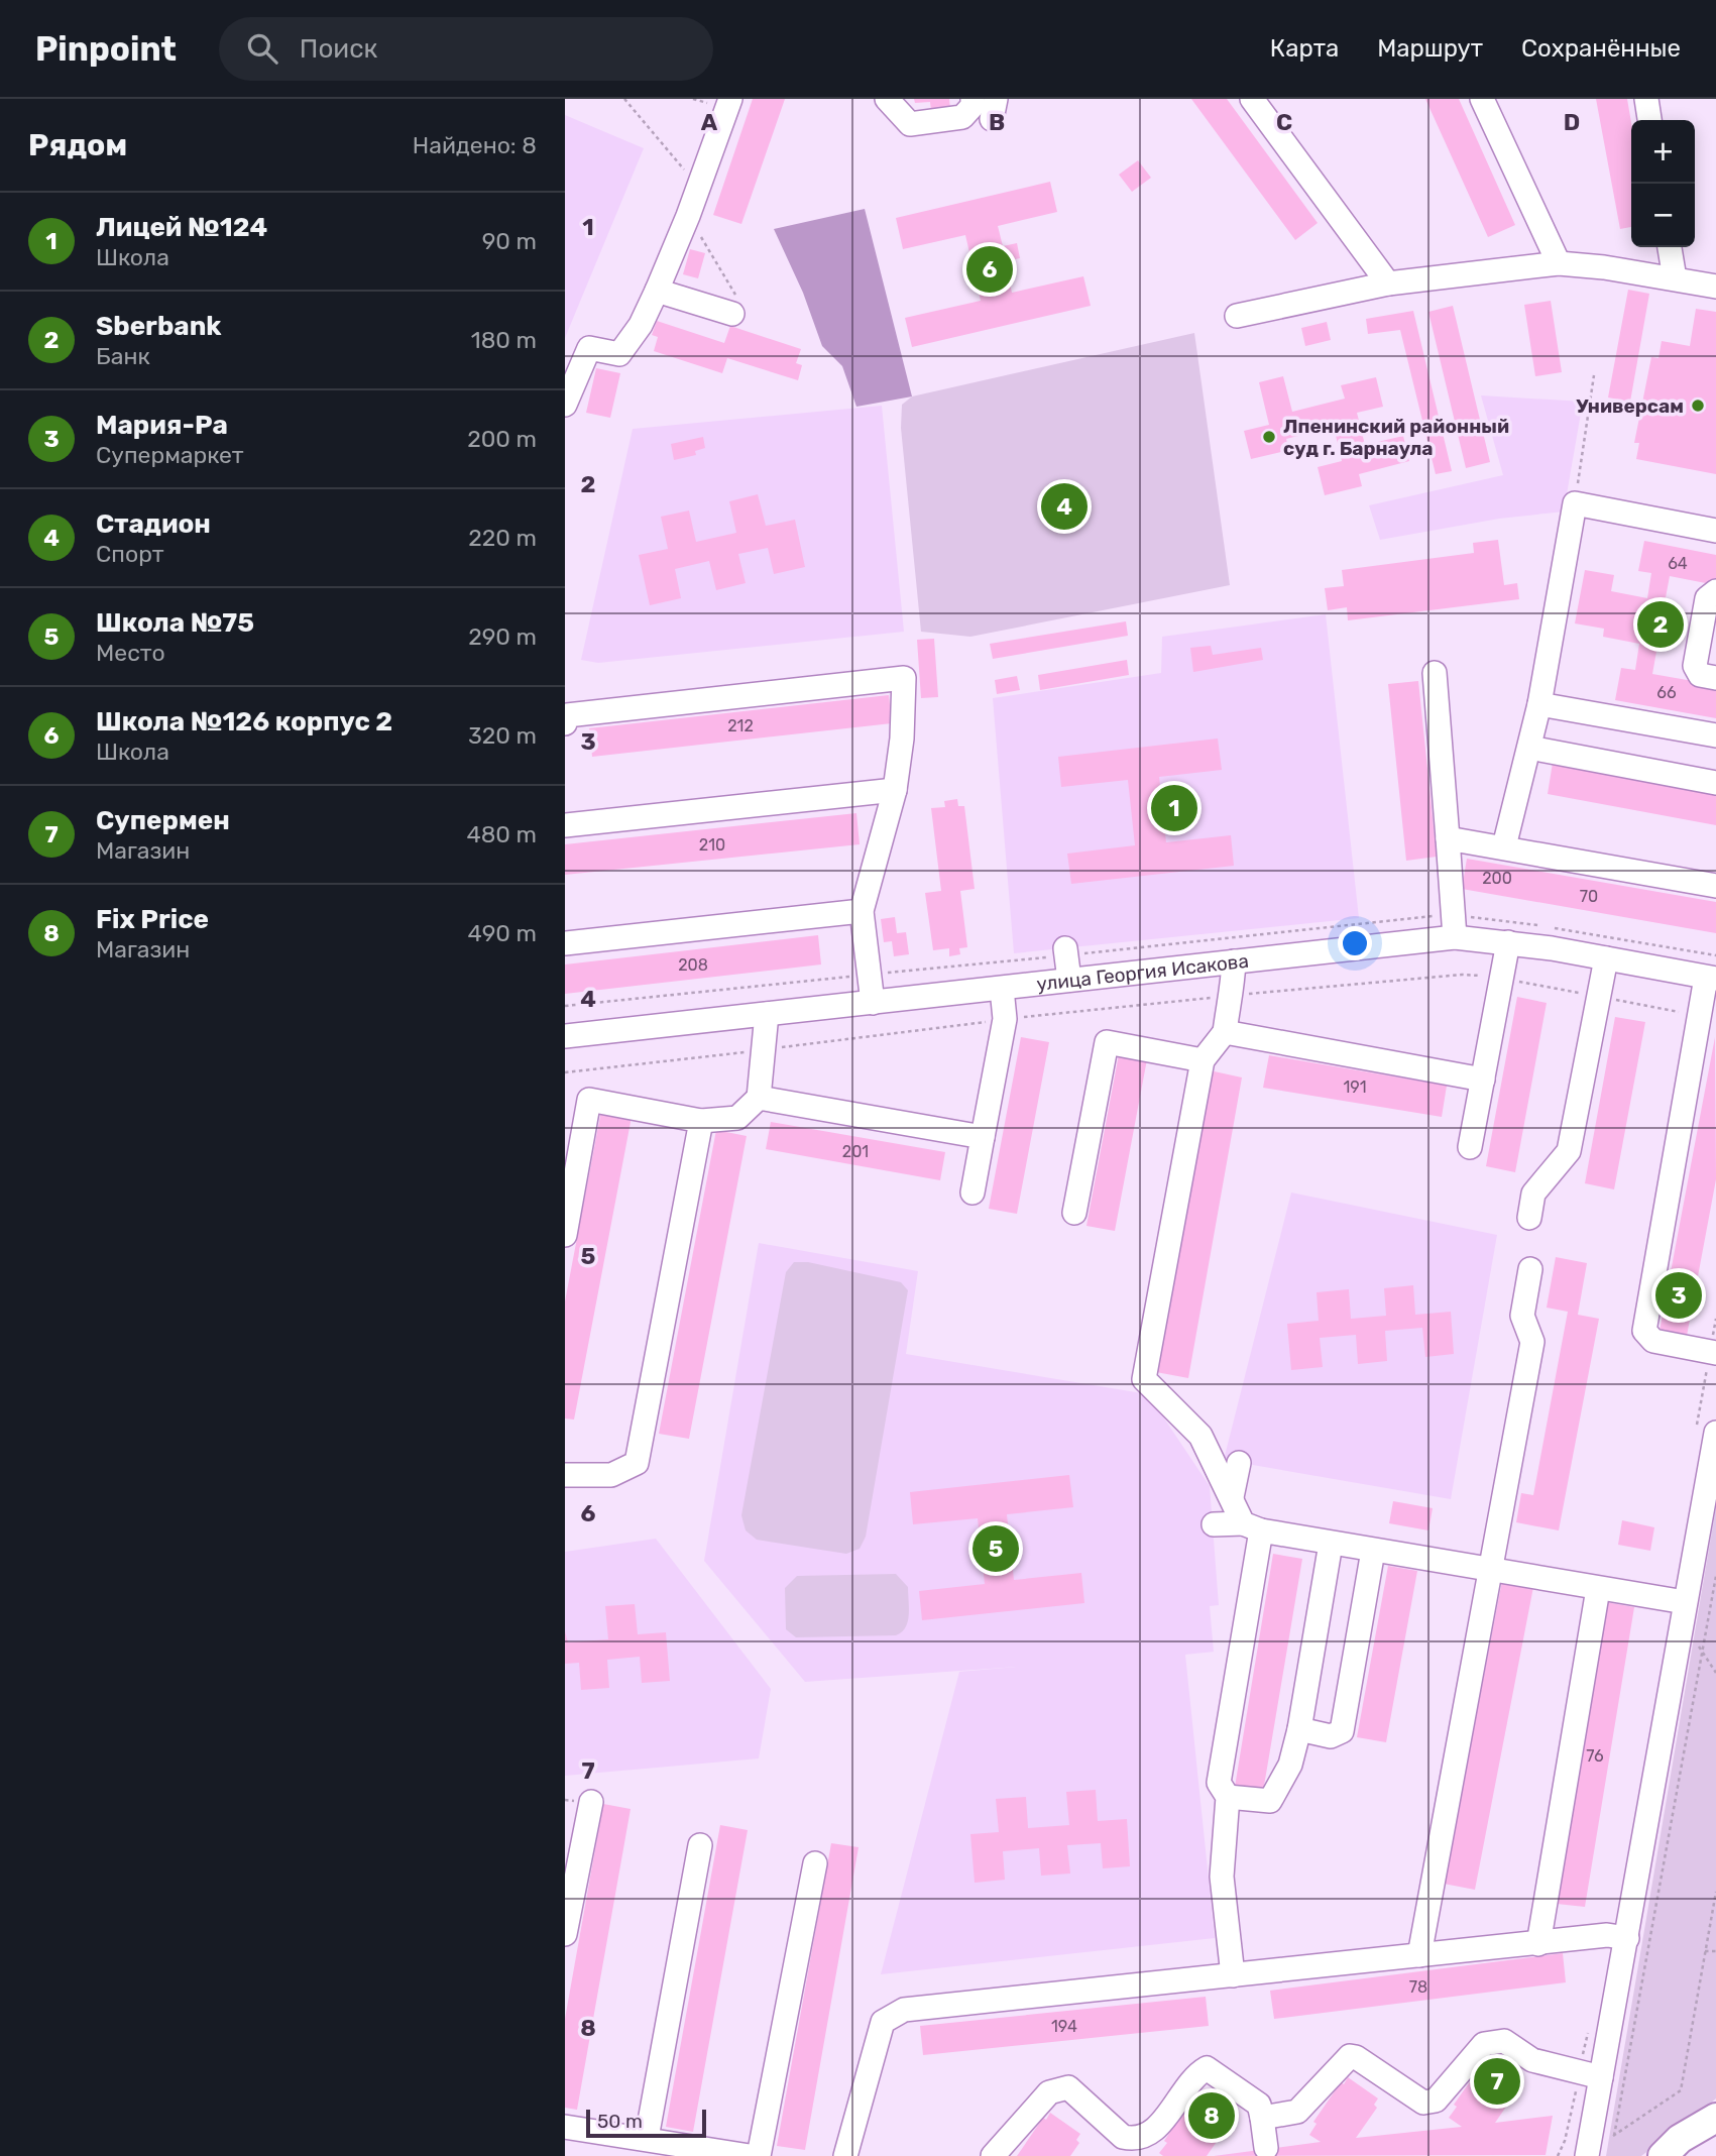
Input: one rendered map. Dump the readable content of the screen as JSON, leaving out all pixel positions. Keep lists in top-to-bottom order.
{
  "streets": {
    "street": ["улица Георгия Исакова"]
  },
  "places": ["Универсам", "Лпенинский районный суд г. Барнаула"],
  "house_numbers": [
    "64",
    "66",
    "212",
    "210",
    "200",
    "70",
    "208",
    "191",
    "201",
    "76",
    "78",
    "194"
  ],
  "scale_bar": "50 m",
  "page": {
    "header": "Pinpoint",
    "search": "Поиск",
    "nav": ["Карта", "Маршрут", "Сохранённые"],
    "heading": ["Рядом", "Найдено: 8"],
    "map_buttons": ["+", "−"],
    "list": [
      {
        "mark": "1",
        "name": "Лицей №124",
        "note": "Школа",
        "value": "90 m"
      },
      {
        "mark": "2",
        "name": "Sberbank",
        "note": "Банк",
        "value": "180 m"
      },
      {
        "mark": "3",
        "name": "Мария-Ра",
        "note": "Супермаркет",
        "value": "200 m"
      },
      {
        "mark": "4",
        "name": "Стадион",
        "note": "Спорт",
        "value": "220 m"
      },
      {
        "mark": "5",
        "name": "Школа №75",
        "note": "Место",
        "value": "290 m"
      },
      {
        "mark": "6",
        "name": "Школа №126 корпус 2",
        "note": "Школа",
        "value": "320 m"
      },
      {
        "mark": "7",
        "name": "Супермен",
        "note": "Магазин",
        "value": "480 m"
      },
      {
        "mark": "8",
        "name": "Fix Price",
        "note": "Магазин",
        "value": "490 m"
      }
    ],
    "pins": [
      "6",
      "4",
      "2",
      "1",
      "3",
      "5",
      "7",
      "8"
    ],
    "scale": "50 m"
  },
  "grid": {
    "columns": [
      "A",
      "B",
      "C",
      "D"
    ],
    "rows": [
      "1",
      "2",
      "3",
      "4",
      "5",
      "6",
      "7",
      "8"
    ]
  }
}
